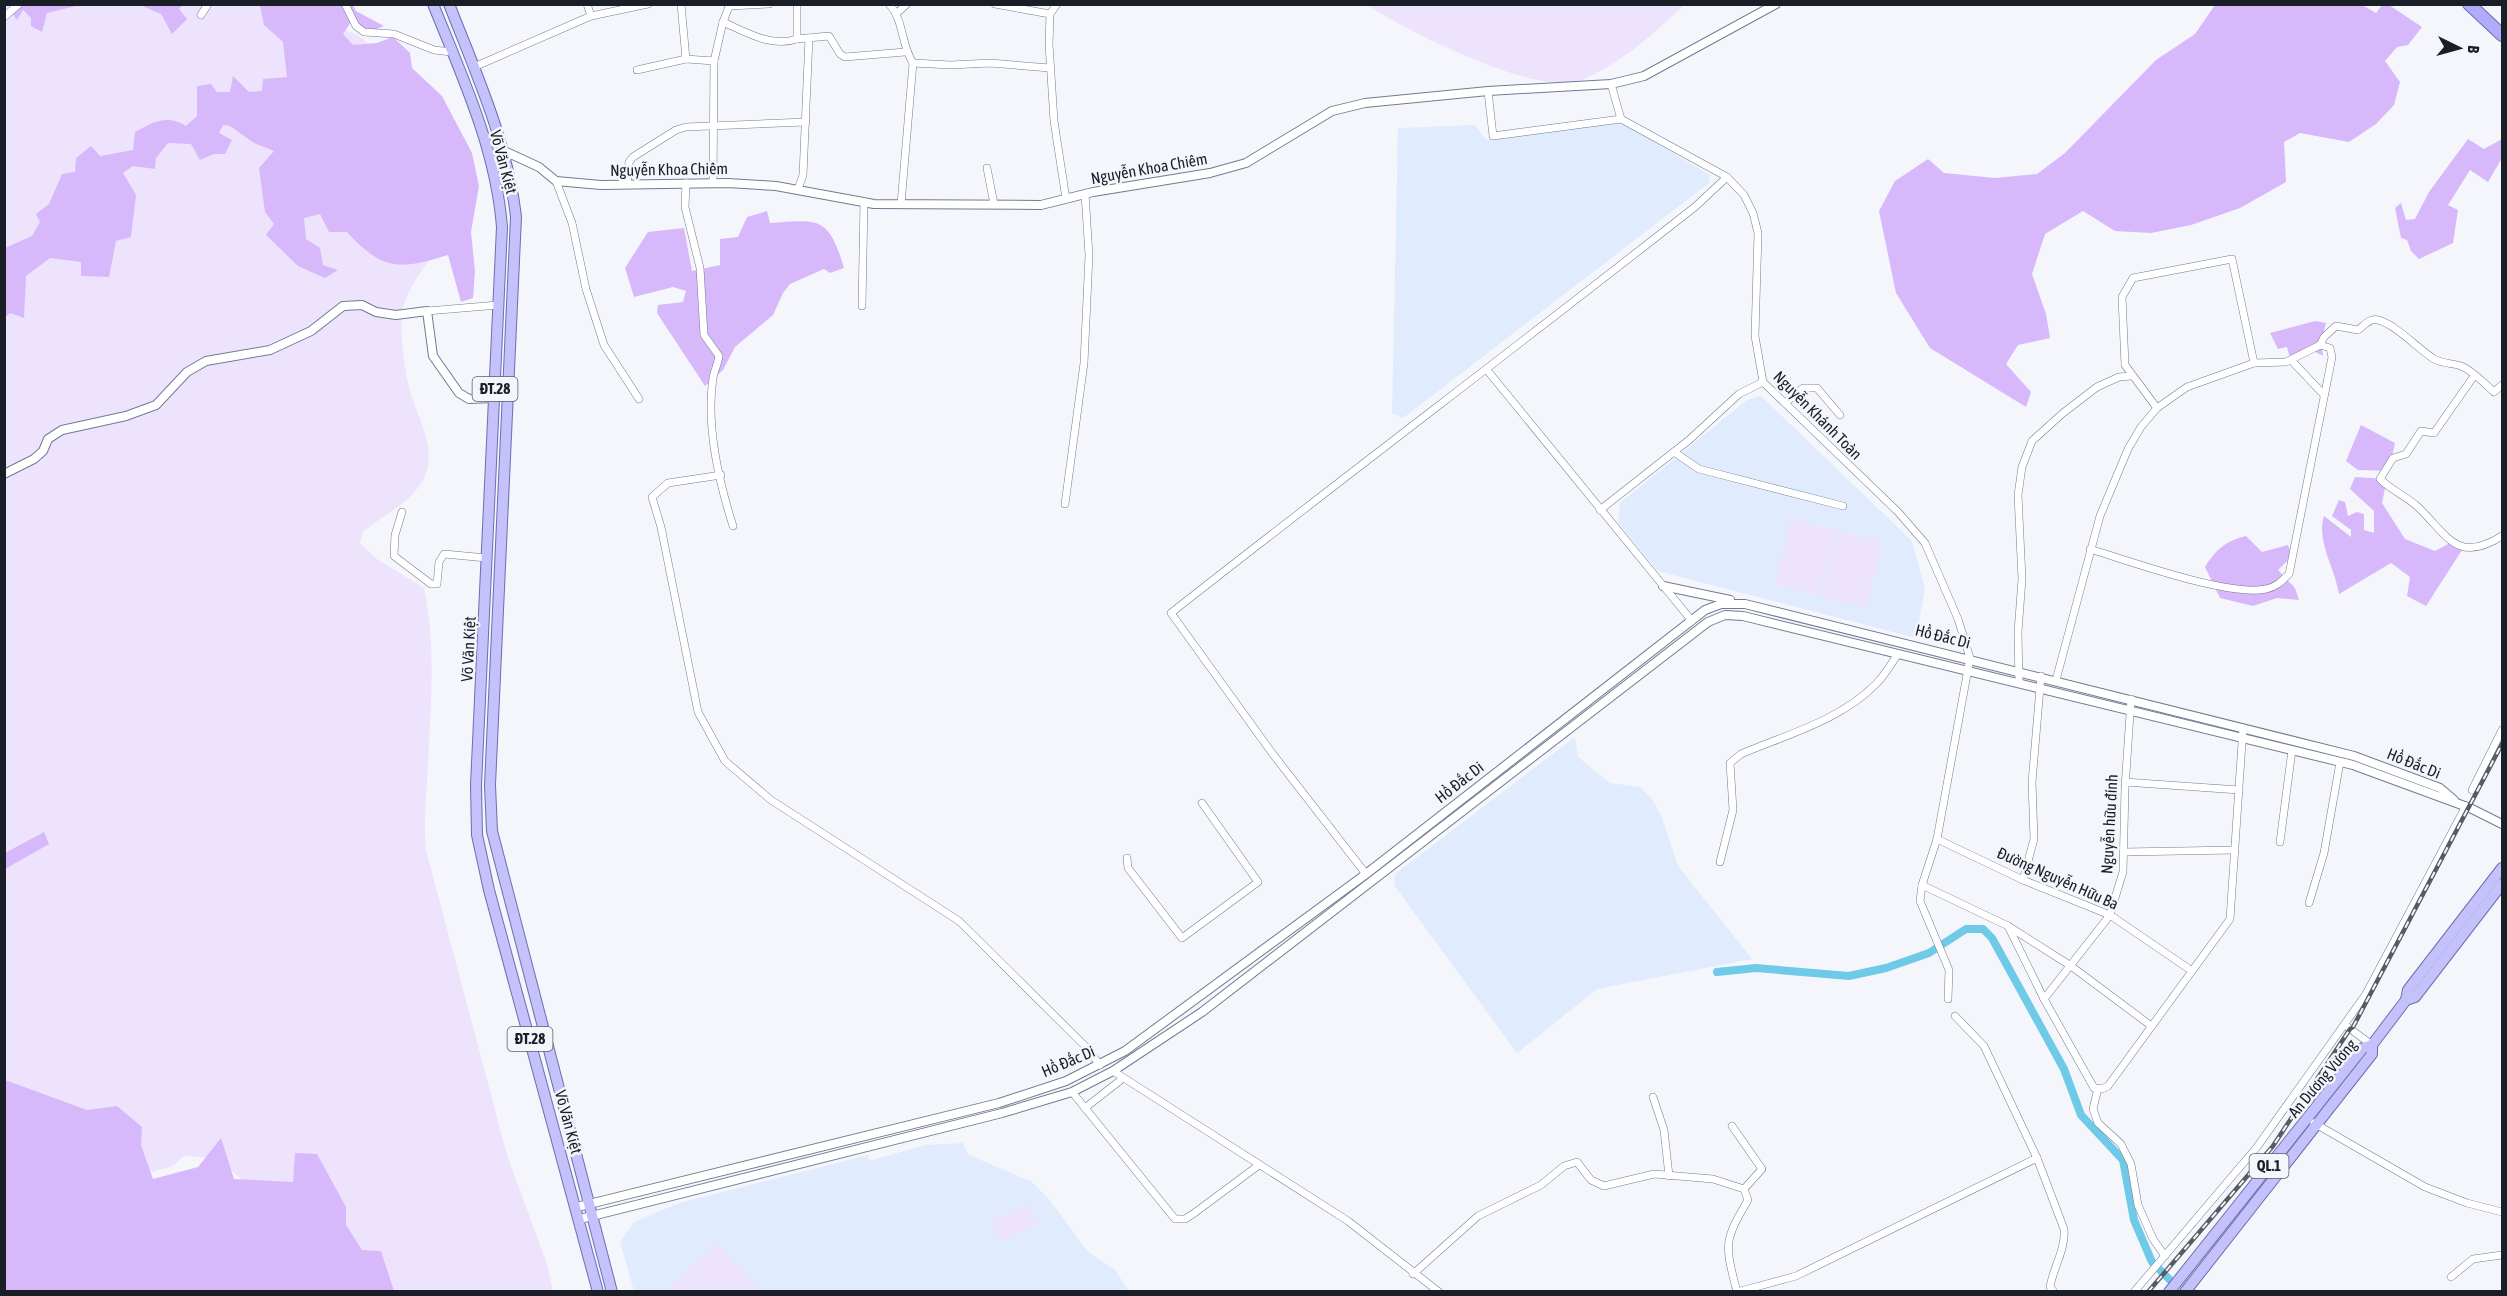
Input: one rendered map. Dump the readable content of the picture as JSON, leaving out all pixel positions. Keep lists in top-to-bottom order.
{
  "streets": {
    "main road": [
      "Võ Văn Kiệt",
      "ĐT.28",
      "An Dương Vương",
      "QL.1"
    ],
    "street": [
      "Nguyễn Khoa Chiêm",
      "Nguyễn Khánh Toàn",
      "Hồ Đắc Di",
      "Nguyễn hữu đính",
      "Đường Nguyễn Hữu Ba"
    ]
  },
  "crossings": [
    ["Võ Văn Kiệt", "Hồ Đắc Di"],
    ["Nguyễn Khánh Toàn", "Hồ Đắc Di"],
    ["Hồ Đắc Di", "Nguyễn hữu đính"],
    ["Nguyễn hữu đính", "Đường Nguyễn Hữu Ba"]
  ],
  "north": "right"
}
